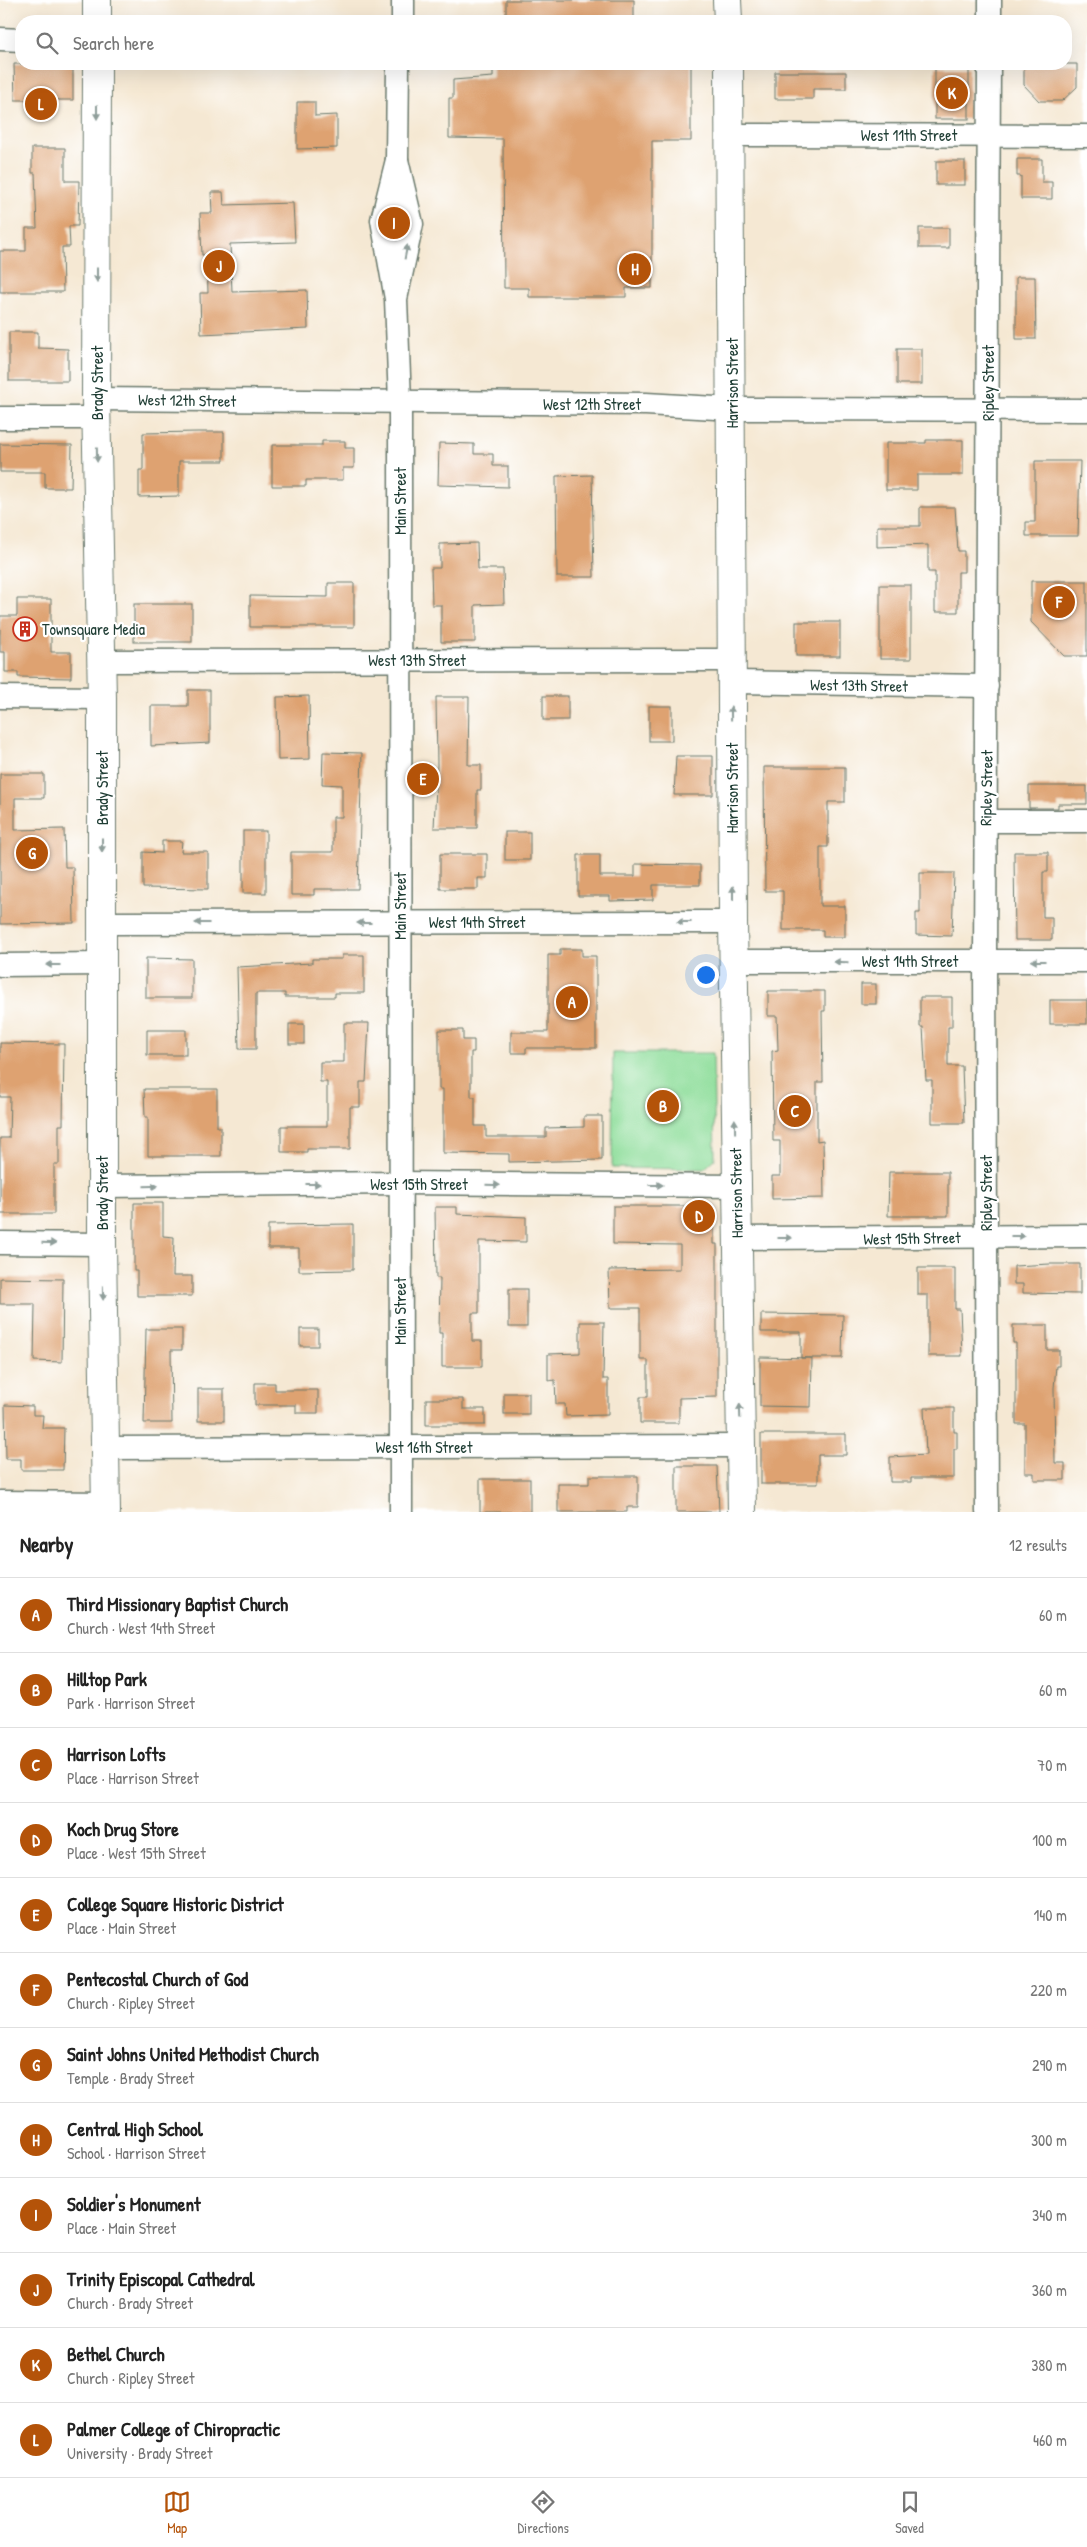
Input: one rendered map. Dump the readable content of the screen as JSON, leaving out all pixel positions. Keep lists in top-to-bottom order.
{
  "streets": {
    "highway": ["Brady Street", "Harrison Street"],
    "street": [
      "West 11th Street",
      "Ripley Street",
      "West 12th Street",
      "Main Street",
      "West 13th Street",
      "West 14th Street",
      "West 15th Street",
      "West 16th Street"
    ]
  },
  "crossings": [
    ["West 11th Street", "Harrison Street"],
    ["West 11th Street", "Ripley Street"],
    ["Brady Street", "West 12th Street"],
    ["Brady Street", "West 13th Street"],
    ["Brady Street", "West 14th Street"],
    ["Brady Street", "West 15th Street"],
    ["Brady Street", "West 16th Street"],
    ["Harrison Street", "West 12th Street"],
    ["Harrison Street", "West 13th Street"],
    ["Harrison Street", "West 14th Street"],
    ["Harrison Street", "West 15th Street"],
    ["Harrison Street", "West 16th Street"],
    ["Ripley Street", "West 12th Street"],
    ["Ripley Street", "West 13th Street"],
    ["Ripley Street", "West 14th Street"],
    ["Ripley Street", "West 15th Street"],
    ["West 12th Street", "Main Street"],
    ["Main Street", "West 13th Street"],
    ["Main Street", "West 14th Street"],
    ["Main Street", "West 15th Street"],
    ["Main Street", "West 16th Street"]
  ],
  "one_way": [
    "Brady Street",
    "Harrison Street",
    "West 14th Street",
    "West 15th Street"
  ],
  "places": {
    "building": ["Townsquare Media"]
  },
  "page": {
    "search": "Search here",
    "pins": [
      "K",
      "L",
      "I",
      "J",
      "H",
      "F",
      "E",
      "G",
      "A",
      "B",
      "C",
      "D"
    ],
    "heading": ["Nearby", "12 results"],
    "list": [
      {
        "mark": "A",
        "name": "Third Missionary Baptist Church",
        "note": "Church · West 14th Street",
        "value": "60 m"
      },
      {
        "mark": "B",
        "name": "Hilltop Park",
        "note": "Park · Harrison Street",
        "value": "60 m"
      },
      {
        "mark": "C",
        "name": "Harrison Lofts",
        "note": "Place · Harrison Street",
        "value": "70 m"
      },
      {
        "mark": "D",
        "name": "Koch Drug Store",
        "note": "Place · West 15th Street",
        "value": "100 m"
      },
      {
        "mark": "E",
        "name": "College Square Historic District",
        "note": "Place · Main Street",
        "value": "140 m"
      },
      {
        "mark": "F",
        "name": "Pentecostal Church of God",
        "note": "Church · Ripley Street",
        "value": "220 m"
      },
      {
        "mark": "G",
        "name": "Saint Johns United Methodist Church",
        "note": "Temple · Brady Street",
        "value": "290 m"
      },
      {
        "mark": "H",
        "name": "Central High School",
        "note": "School · Harrison Street",
        "value": "300 m"
      },
      {
        "mark": "I",
        "name": "Soldier's Monument",
        "note": "Place · Main Street",
        "value": "340 m"
      },
      {
        "mark": "J",
        "name": "Trinity Episcopal Cathedral",
        "note": "Church · Brady Street",
        "value": "360 m"
      },
      {
        "mark": "K",
        "name": "Bethel Church",
        "note": "Church · Ripley Street",
        "value": "380 m"
      },
      {
        "mark": "L",
        "name": "Palmer College of Chiropractic",
        "note": "University · Brady Street",
        "value": "460 m"
      }
    ],
    "nav": ["Map", "Directions", "Saved"]
  }
}
